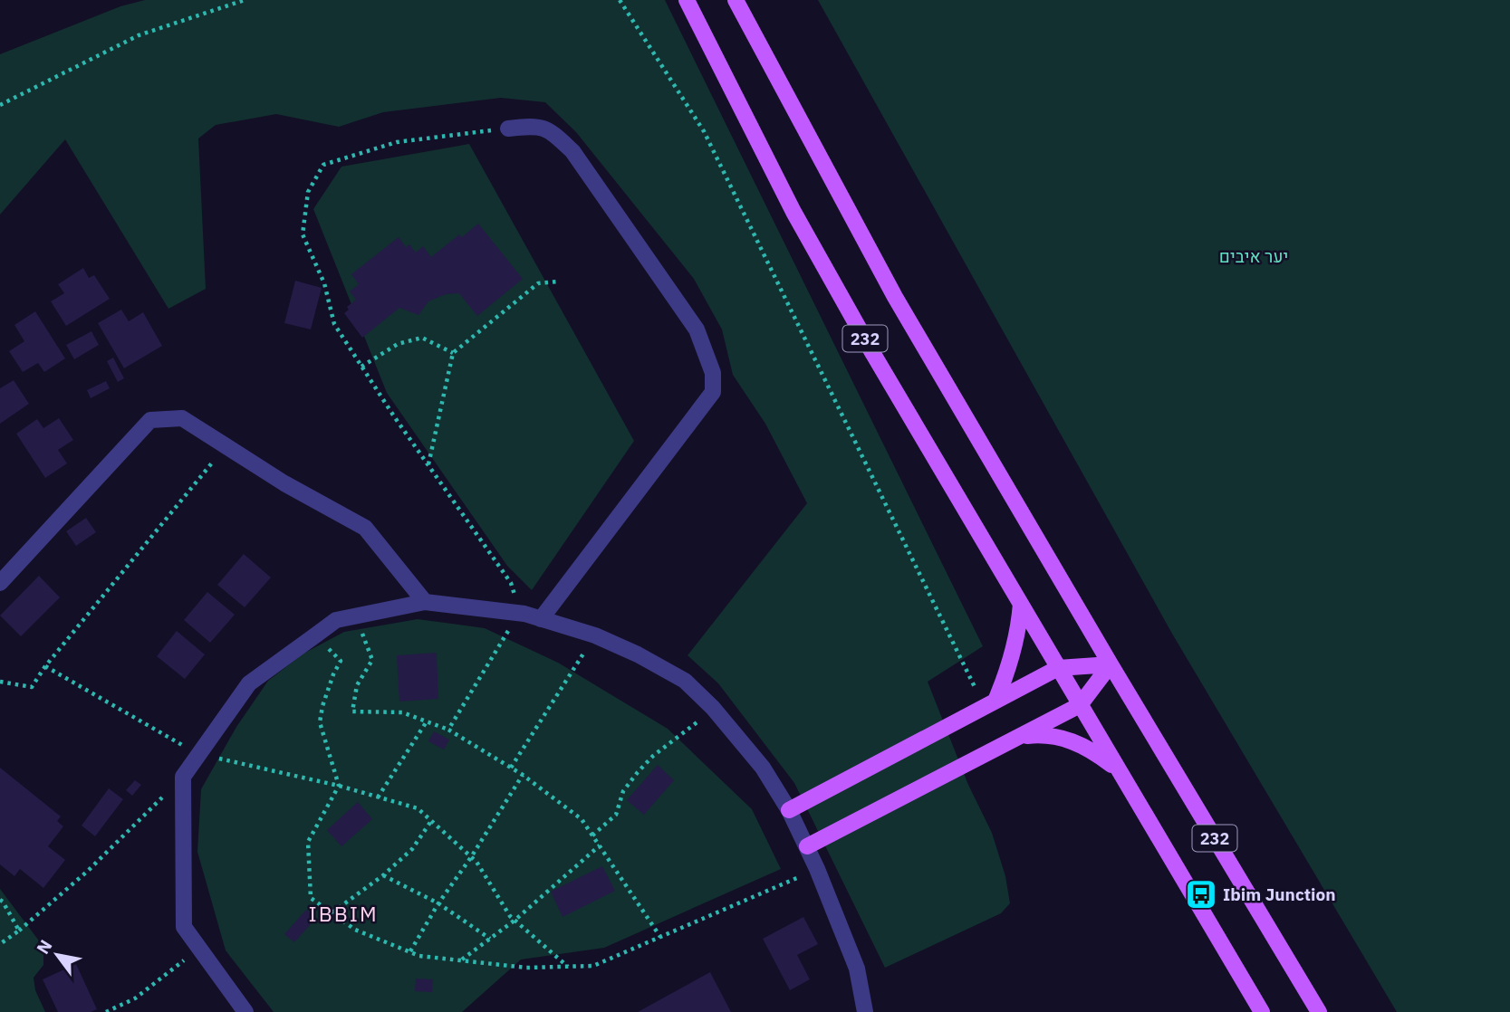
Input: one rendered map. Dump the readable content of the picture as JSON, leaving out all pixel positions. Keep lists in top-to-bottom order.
{
  "streets": {
    "main road": ["232"]
  },
  "districts": ["IBBIM"],
  "parks": ["יער איבים"],
  "places": {
    "bus stop": ["Ibim Junction"]
  },
  "north": "top left"
}
